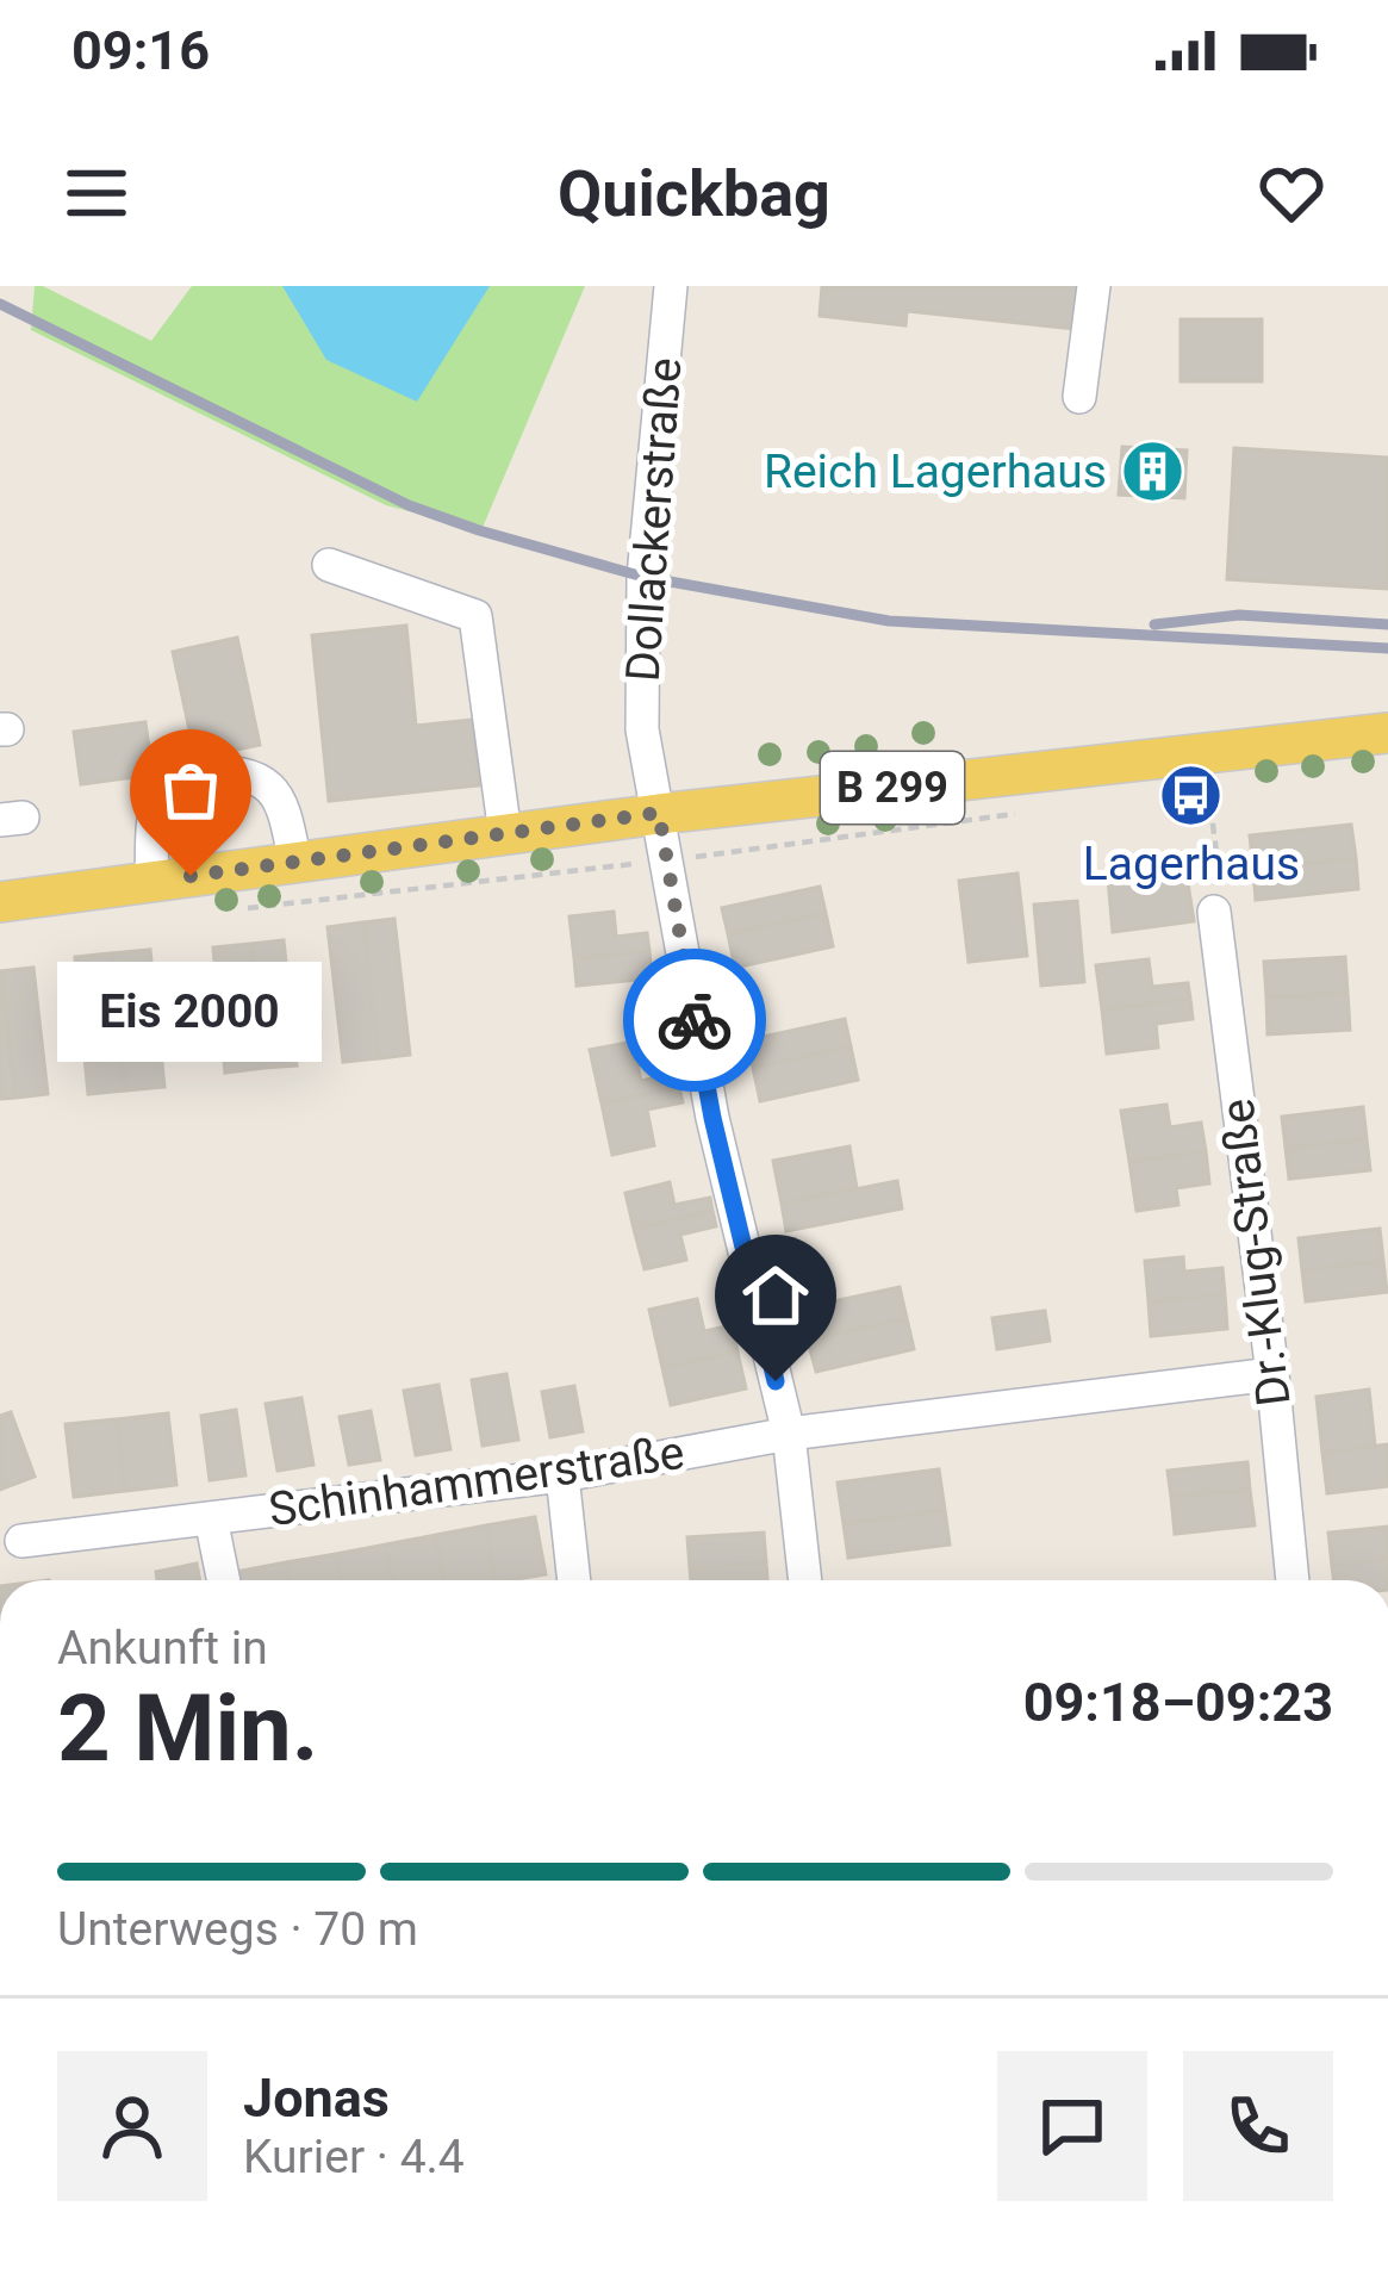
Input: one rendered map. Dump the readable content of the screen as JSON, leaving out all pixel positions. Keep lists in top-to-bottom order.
{
  "streets": {
    "main road": ["B 299"],
    "street": ["Dollackerstraße", "Dr.-Klug-Straße", "Schinhammerstraße"]
  },
  "crossings": [
    ["Dollackerstraße", "B 299"],
    ["Dollackerstraße", "Schinhammerstraße"],
    ["Dr.-Klug-Straße", "Schinhammerstraße"]
  ],
  "places": {
    "building": ["Reich Lagerhaus"],
    "bus stop": ["Lagerhaus"],
    "other": ["Eis 2000"]
  },
  "page": {
    "status": "09:16",
    "header": "Quickbag",
    "bubble": "Eis 2000",
    "heading": ["2 Min.", "Ankunft in", "09:18–09:23"],
    "panel": ["Jonas", "Kurier · 4.4"],
    "bar": "Unterwegs · 70 m"
  }
}
